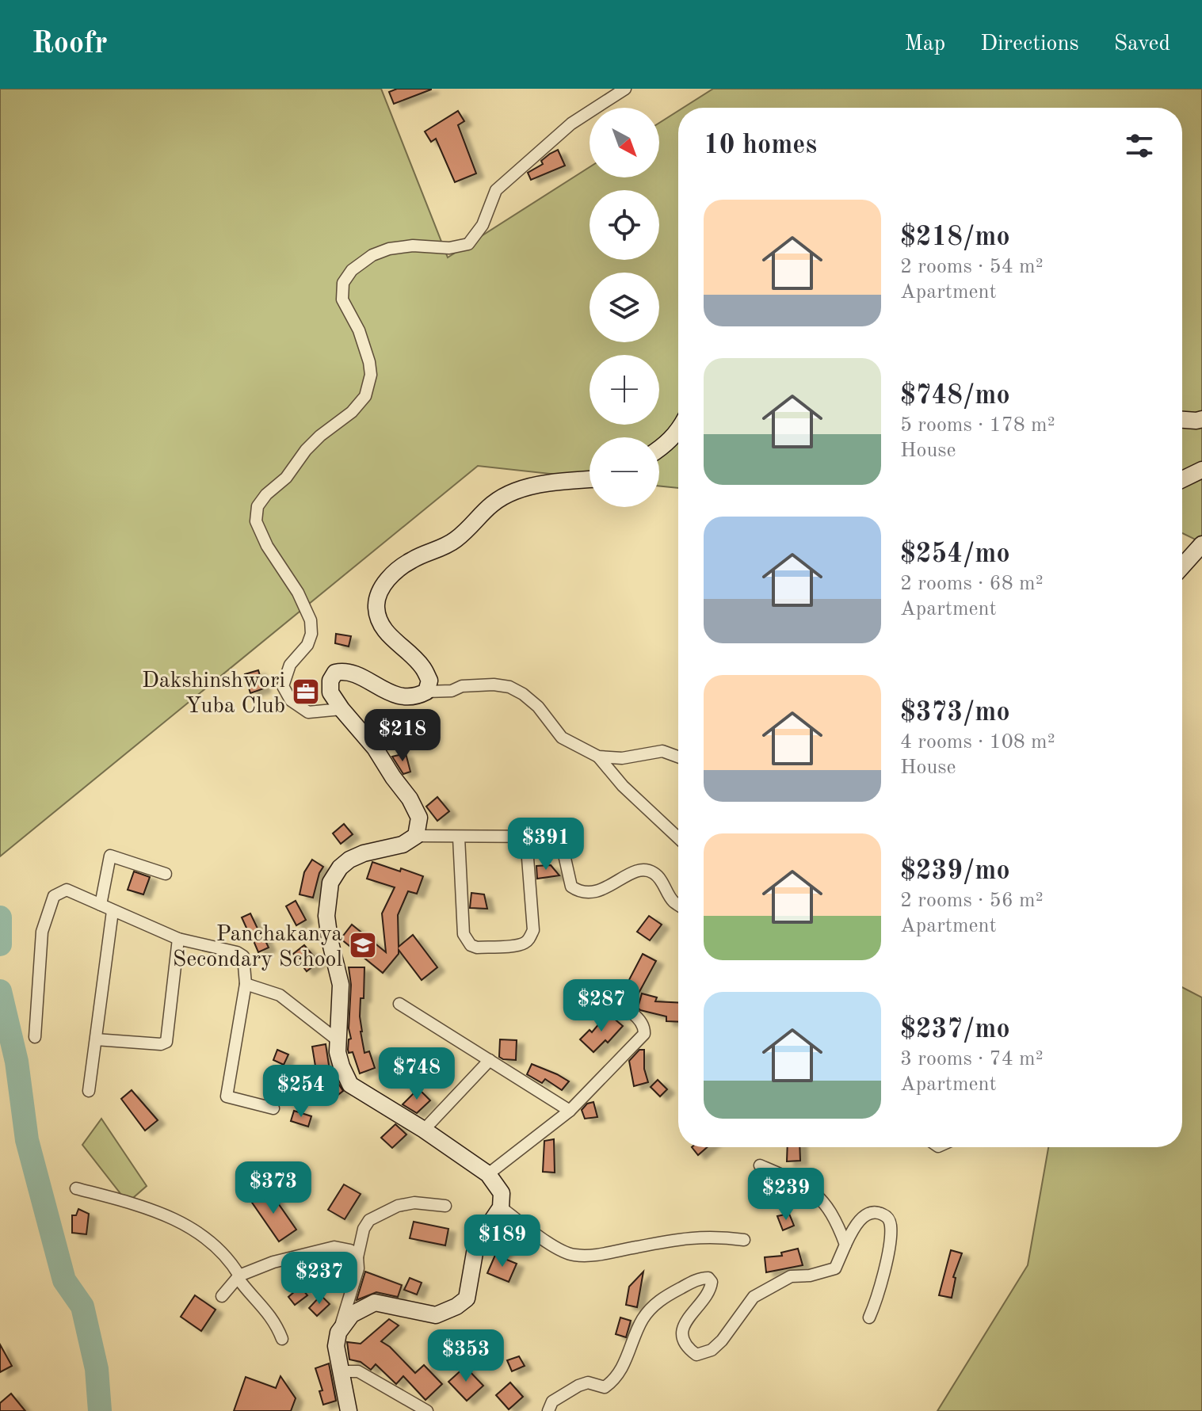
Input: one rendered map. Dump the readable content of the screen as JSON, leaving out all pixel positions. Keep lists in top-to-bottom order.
{
  "places": {
    "office": ["Dakshinshwori Yuba Club"],
    "school or university": ["Panchakanya Secondary School"]
  },
  "north": "bottom right",
  "page": {
    "header": "Roofr",
    "nav": ["Map", "Directions", "Saved"],
    "map_buttons": ["+", "−"],
    "heading": "10 homes",
    "list": [
      {
        "name": "$218/mo",
        "note": "2 rooms · 54 m² · Apartment"
      },
      {
        "name": "$748/mo",
        "note": "5 rooms · 178 m² · House"
      },
      {
        "name": "$254/mo",
        "note": "2 rooms · 68 m² · Apartment"
      },
      {
        "name": "$373/mo",
        "note": "4 rooms · 108 m² · House"
      },
      {
        "name": "$239/mo",
        "note": "2 rooms · 56 m² · Apartment"
      },
      {
        "name": "$237/mo",
        "note": "3 rooms · 74 m² · Apartment"
      }
    ],
    "price": [
      "$218",
      "$391",
      "$287",
      "$748",
      "$254",
      "$373",
      "$239",
      "$189",
      "$237",
      "$353"
    ]
  }
}
